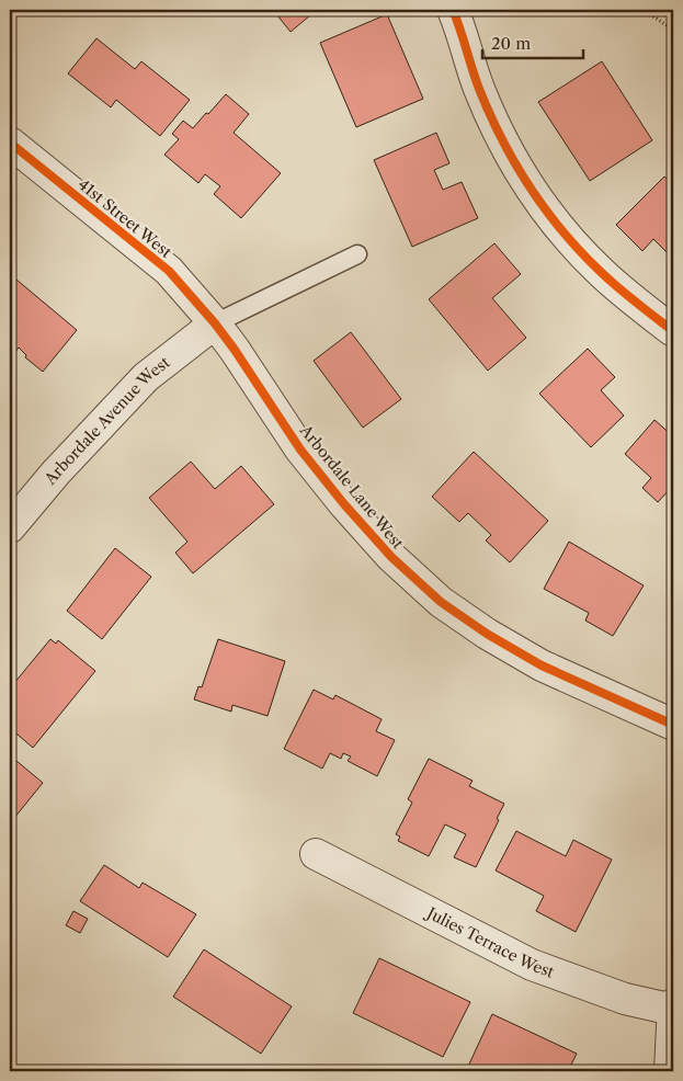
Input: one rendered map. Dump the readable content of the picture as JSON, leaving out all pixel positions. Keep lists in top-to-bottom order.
{
  "streets": {
    "street": [
      "41st Street West",
      "Arbordale Avenue West",
      "Arbordale Lane West",
      "Julies Terrace West"
    ]
  },
  "crossings": [
    ["41st Street West", "Arbordale Avenue West"],
    ["41st Street West", "Arbordale Lane West"],
    ["Arbordale Avenue West", "Arbordale Lane West"]
  ],
  "scale_bar": "20 m"
}
